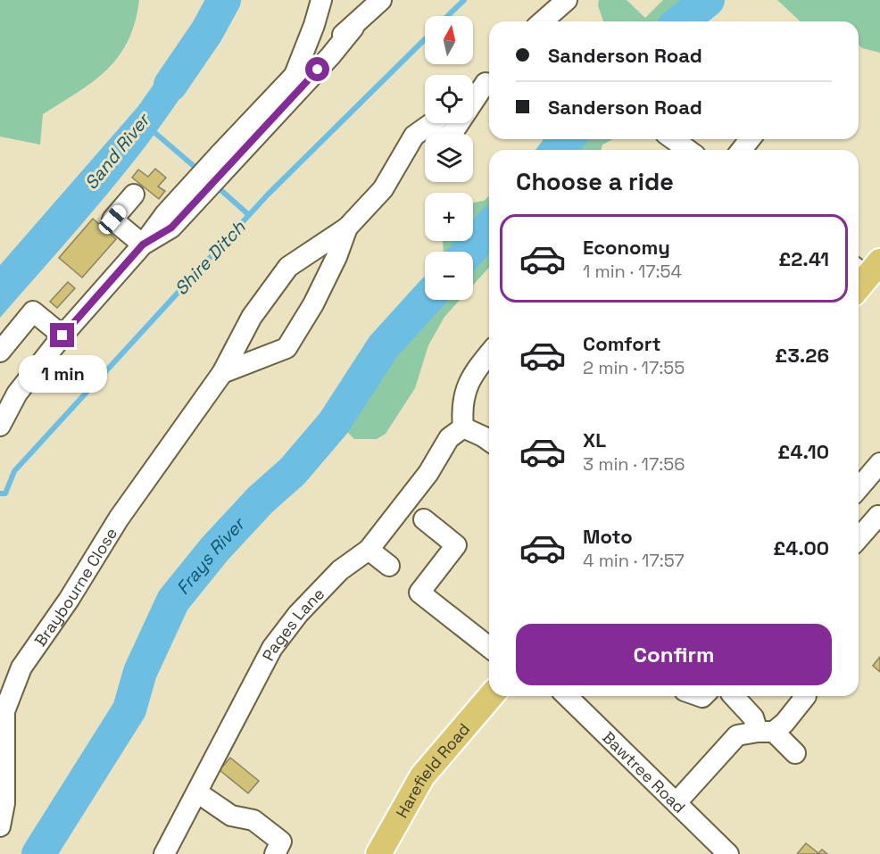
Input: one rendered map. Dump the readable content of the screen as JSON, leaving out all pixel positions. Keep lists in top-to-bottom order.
{
  "streets": {
    "main road": ["Harefield Road"],
    "street": ["Braybourne Close", "Pages Lane", "Bawtree Road"]
  },
  "water": ["Sand River", "Shire Ditch", "Frays River"],
  "north": "top",
  "page": {
    "map_buttons": ["+", "−"],
    "banner": ["Sanderson Road", "Sanderson Road"],
    "heading": "Choose a ride",
    "list": [
      {
        "name": "Economy",
        "note": "1 min · 17:54",
        "value": "£2.41"
      },
      {
        "name": "Comfort",
        "note": "2 min · 17:55",
        "value": "£3.26"
      },
      {
        "name": "XL",
        "note": "3 min · 17:56",
        "value": "£4.10"
      },
      {
        "name": "Moto",
        "note": "4 min · 17:57",
        "value": "£4.00"
      }
    ],
    "bubble": "1 min",
    "buttons": "Confirm"
  }
}
